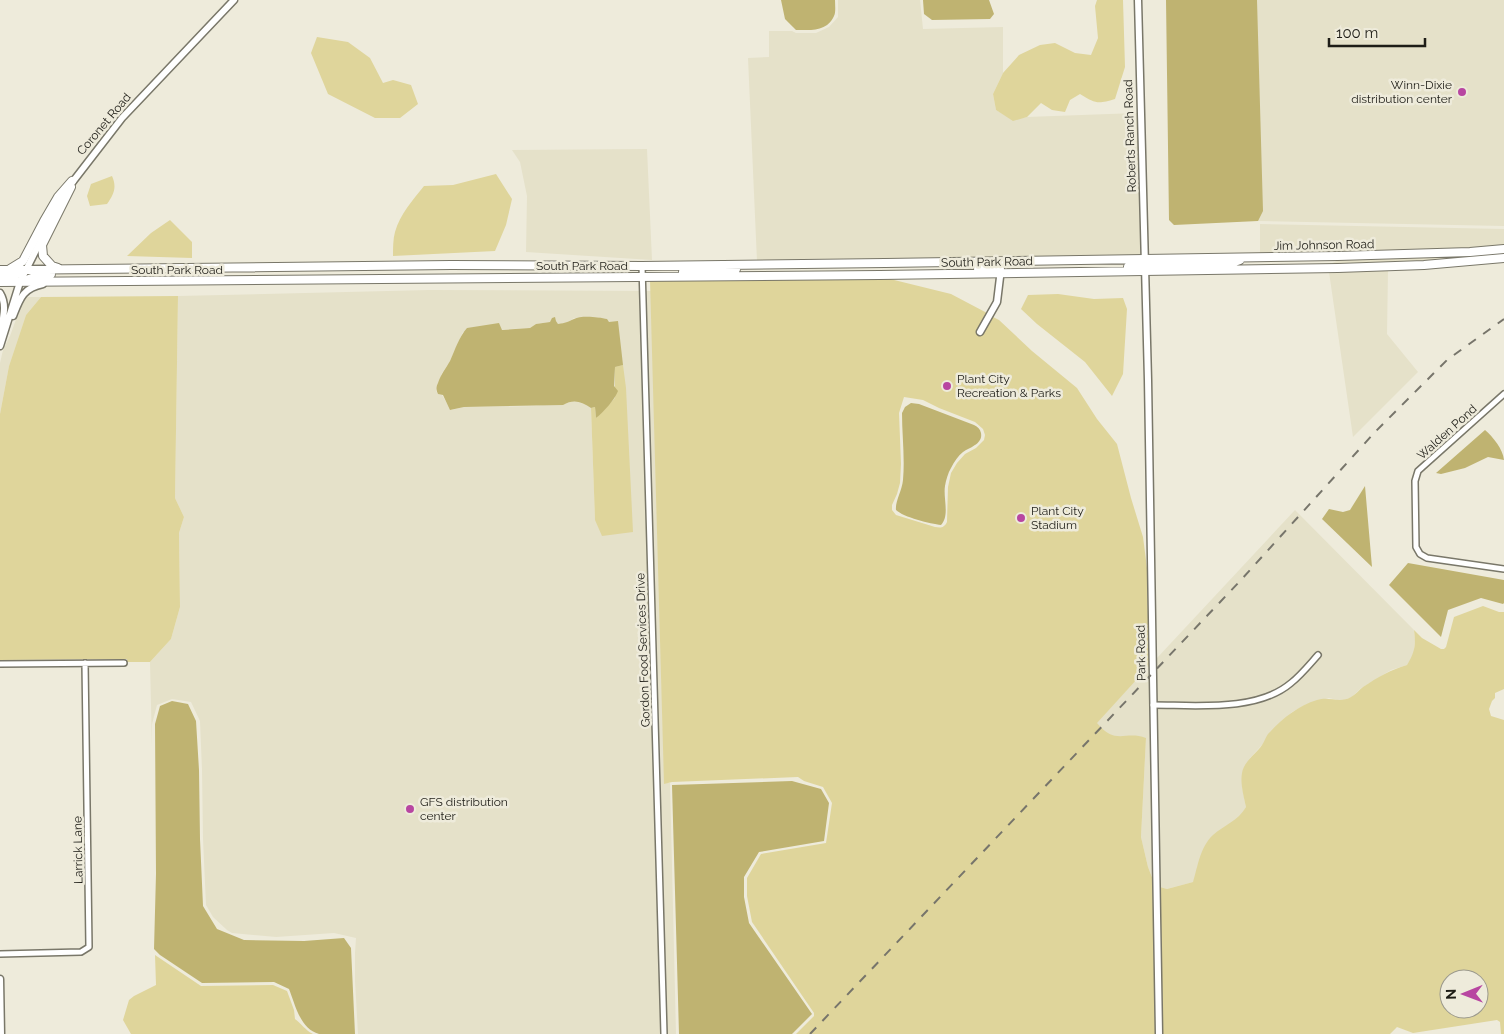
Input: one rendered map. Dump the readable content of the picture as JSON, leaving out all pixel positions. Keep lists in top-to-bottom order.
{
  "streets": {
    "main road": ["Jim Johnson Road", "South Park Road"],
    "street": [
      "Coronet Road",
      "Roberts Ranch Road",
      "Walden Pond",
      "Gordon Food Services Drive",
      "Park Road",
      "Larrick Lane"
    ]
  },
  "crossings": [
    ["Coronet Road", "South Park Road"],
    ["Roberts Ranch Road", "Jim Johnson Road"],
    ["Roberts Ranch Road", "South Park Road"],
    ["Roberts Ranch Road", "Park Road"],
    ["Jim Johnson Road", "South Park Road"],
    ["Jim Johnson Road", "Park Road"],
    ["South Park Road", "Gordon Food Services Drive"],
    ["South Park Road", "Park Road"]
  ],
  "places": [
    "Winn-Dixie distribution center",
    "Plant City Recreation & Parks",
    "Plant City Stadium",
    "GFS distribution center"
  ],
  "scale_bar": "100 m",
  "north": "left"
}
